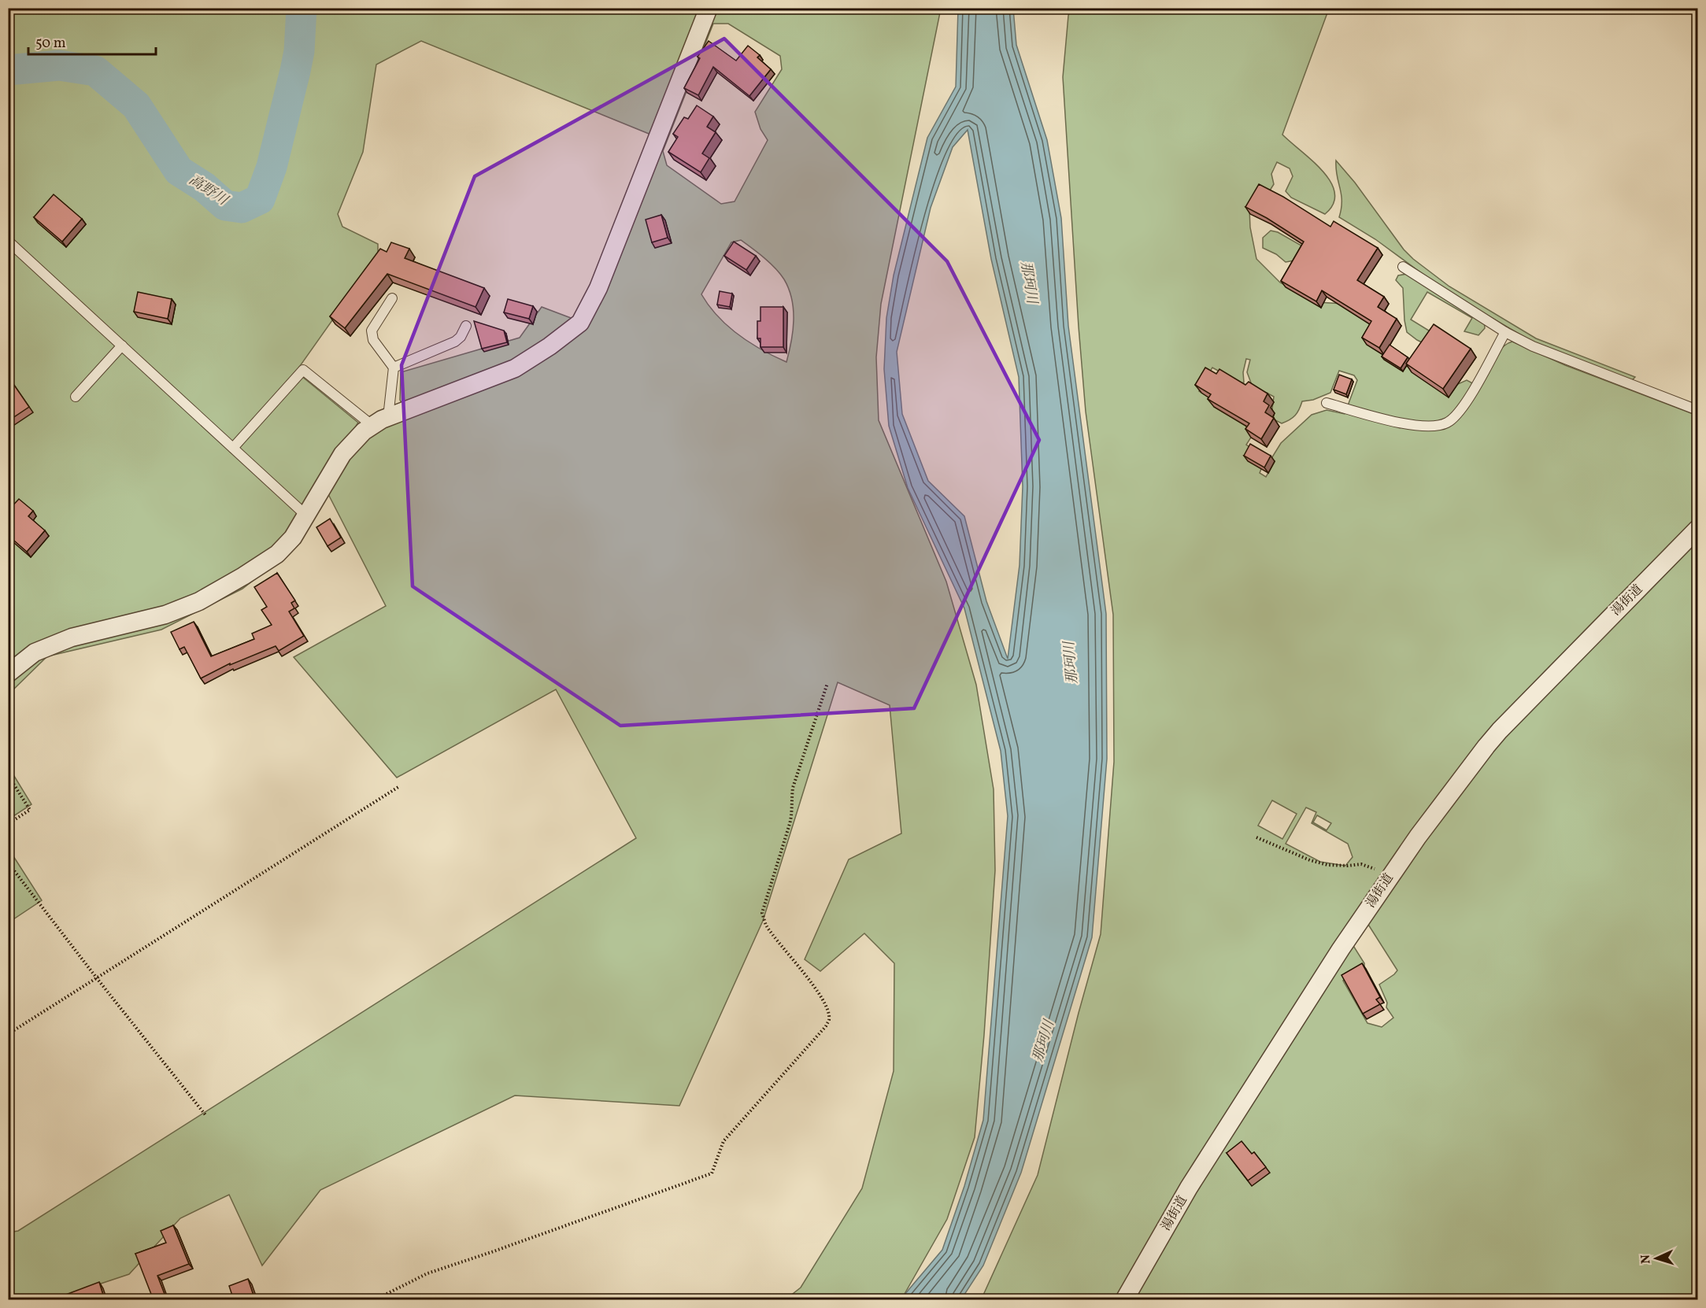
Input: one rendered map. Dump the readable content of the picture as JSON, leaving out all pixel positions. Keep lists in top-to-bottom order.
{
  "streets": {
    "street": ["湯街道"]
  },
  "water": ["高野川", "那珂川"],
  "scale_bar": "50 m",
  "north": "left"
}
